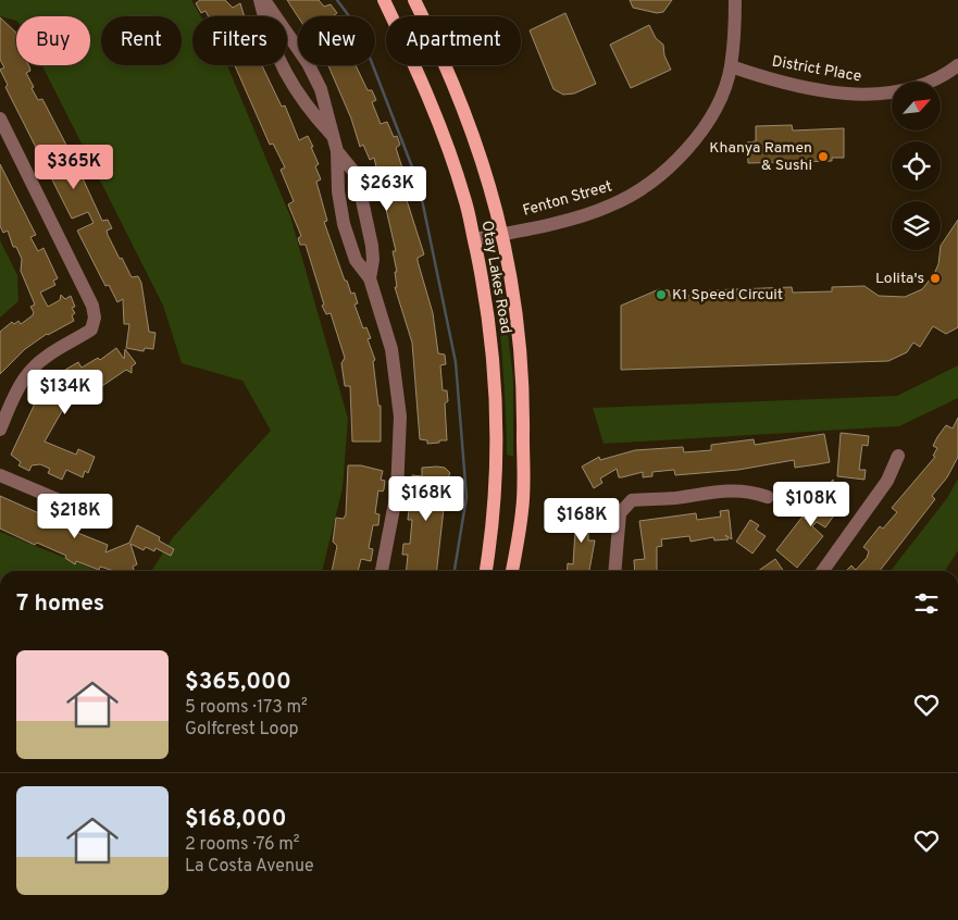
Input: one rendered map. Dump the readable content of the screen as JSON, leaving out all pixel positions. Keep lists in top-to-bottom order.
{
  "streets": {
    "main road": ["Otay Lakes Road"],
    "street": ["District Place", "Fenton Street"]
  },
  "crossings": [
    ["District Place", "Fenton Street"],
    ["Fenton Street", "Otay Lakes Road"]
  ],
  "places": ["Khanya Ramen & Sushi", "Lolita's", "K1 Speed Circuit"],
  "north": "top right",
  "page": {
    "chip": [
      "Buy",
      "Rent",
      "Filters",
      "New",
      "Apartment"
    ],
    "price": [
      "$365K",
      "$263K",
      "$134K",
      "$168K",
      "$108K",
      "$218K",
      "$168K"
    ],
    "heading": "7 homes",
    "list": [
      {
        "name": "$365,000",
        "note": "5 rooms · 173 m² · Golfcrest Loop"
      },
      {
        "name": "$168,000",
        "note": "2 rooms · 76 m² · La Costa Avenue"
      }
    ]
  }
}
